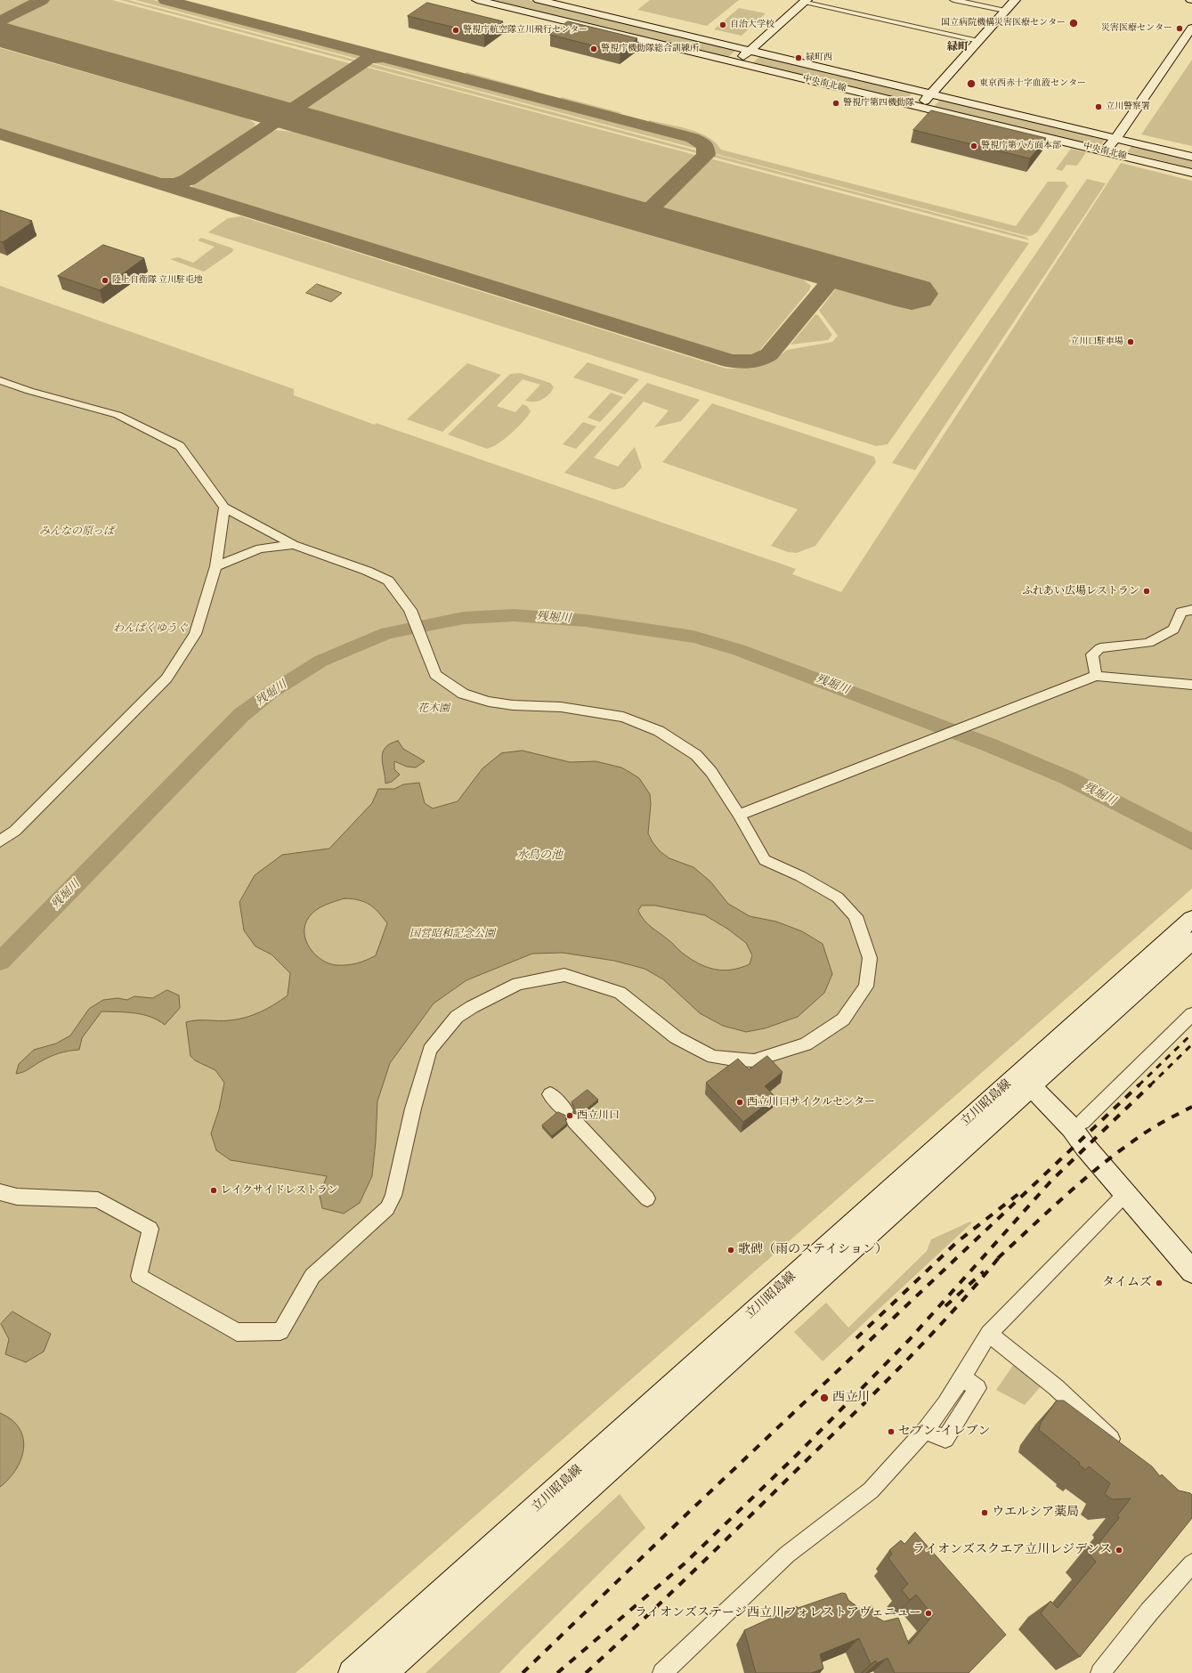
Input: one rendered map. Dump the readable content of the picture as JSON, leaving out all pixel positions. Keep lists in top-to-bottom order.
{
  "streets": {
    "main road": ["中央南北線", "立川昭島線"]
  },
  "districts": ["緑町"],
  "water": ["残堀川", "水鳥の池"],
  "parks": [
    "みんなの原っぱ",
    "わんぱくゆうぐ",
    "花木園",
    "国営昭和記念公園"
  ],
  "places": [
    "国立病院機構災害医療センター",
    "自治大学校",
    "災害医療センター",
    "警視庁航空隊立川飛行センター",
    "警視庁機動隊総合訓練所",
    "緑町西",
    "東京西赤十字血液センター",
    "警視庁第四機動隊",
    "立川警察署",
    "警視庁第八方面本部",
    "陸上自衛隊 立川駐屯地",
    "立川口駐車場",
    "ふれあい広場レストラン",
    "西立川口サイクルセンター",
    "西立川口",
    "レイクサイドレストラン",
    "歌碑（雨のステイション）",
    "タイムズ",
    "西立川",
    "セブン-イレブン",
    "ウエルシア薬局",
    "ライオンズスクエア立川レジデンス",
    "ライオンズステージ西立川フォレストアヴェニュー"
  ]
}
